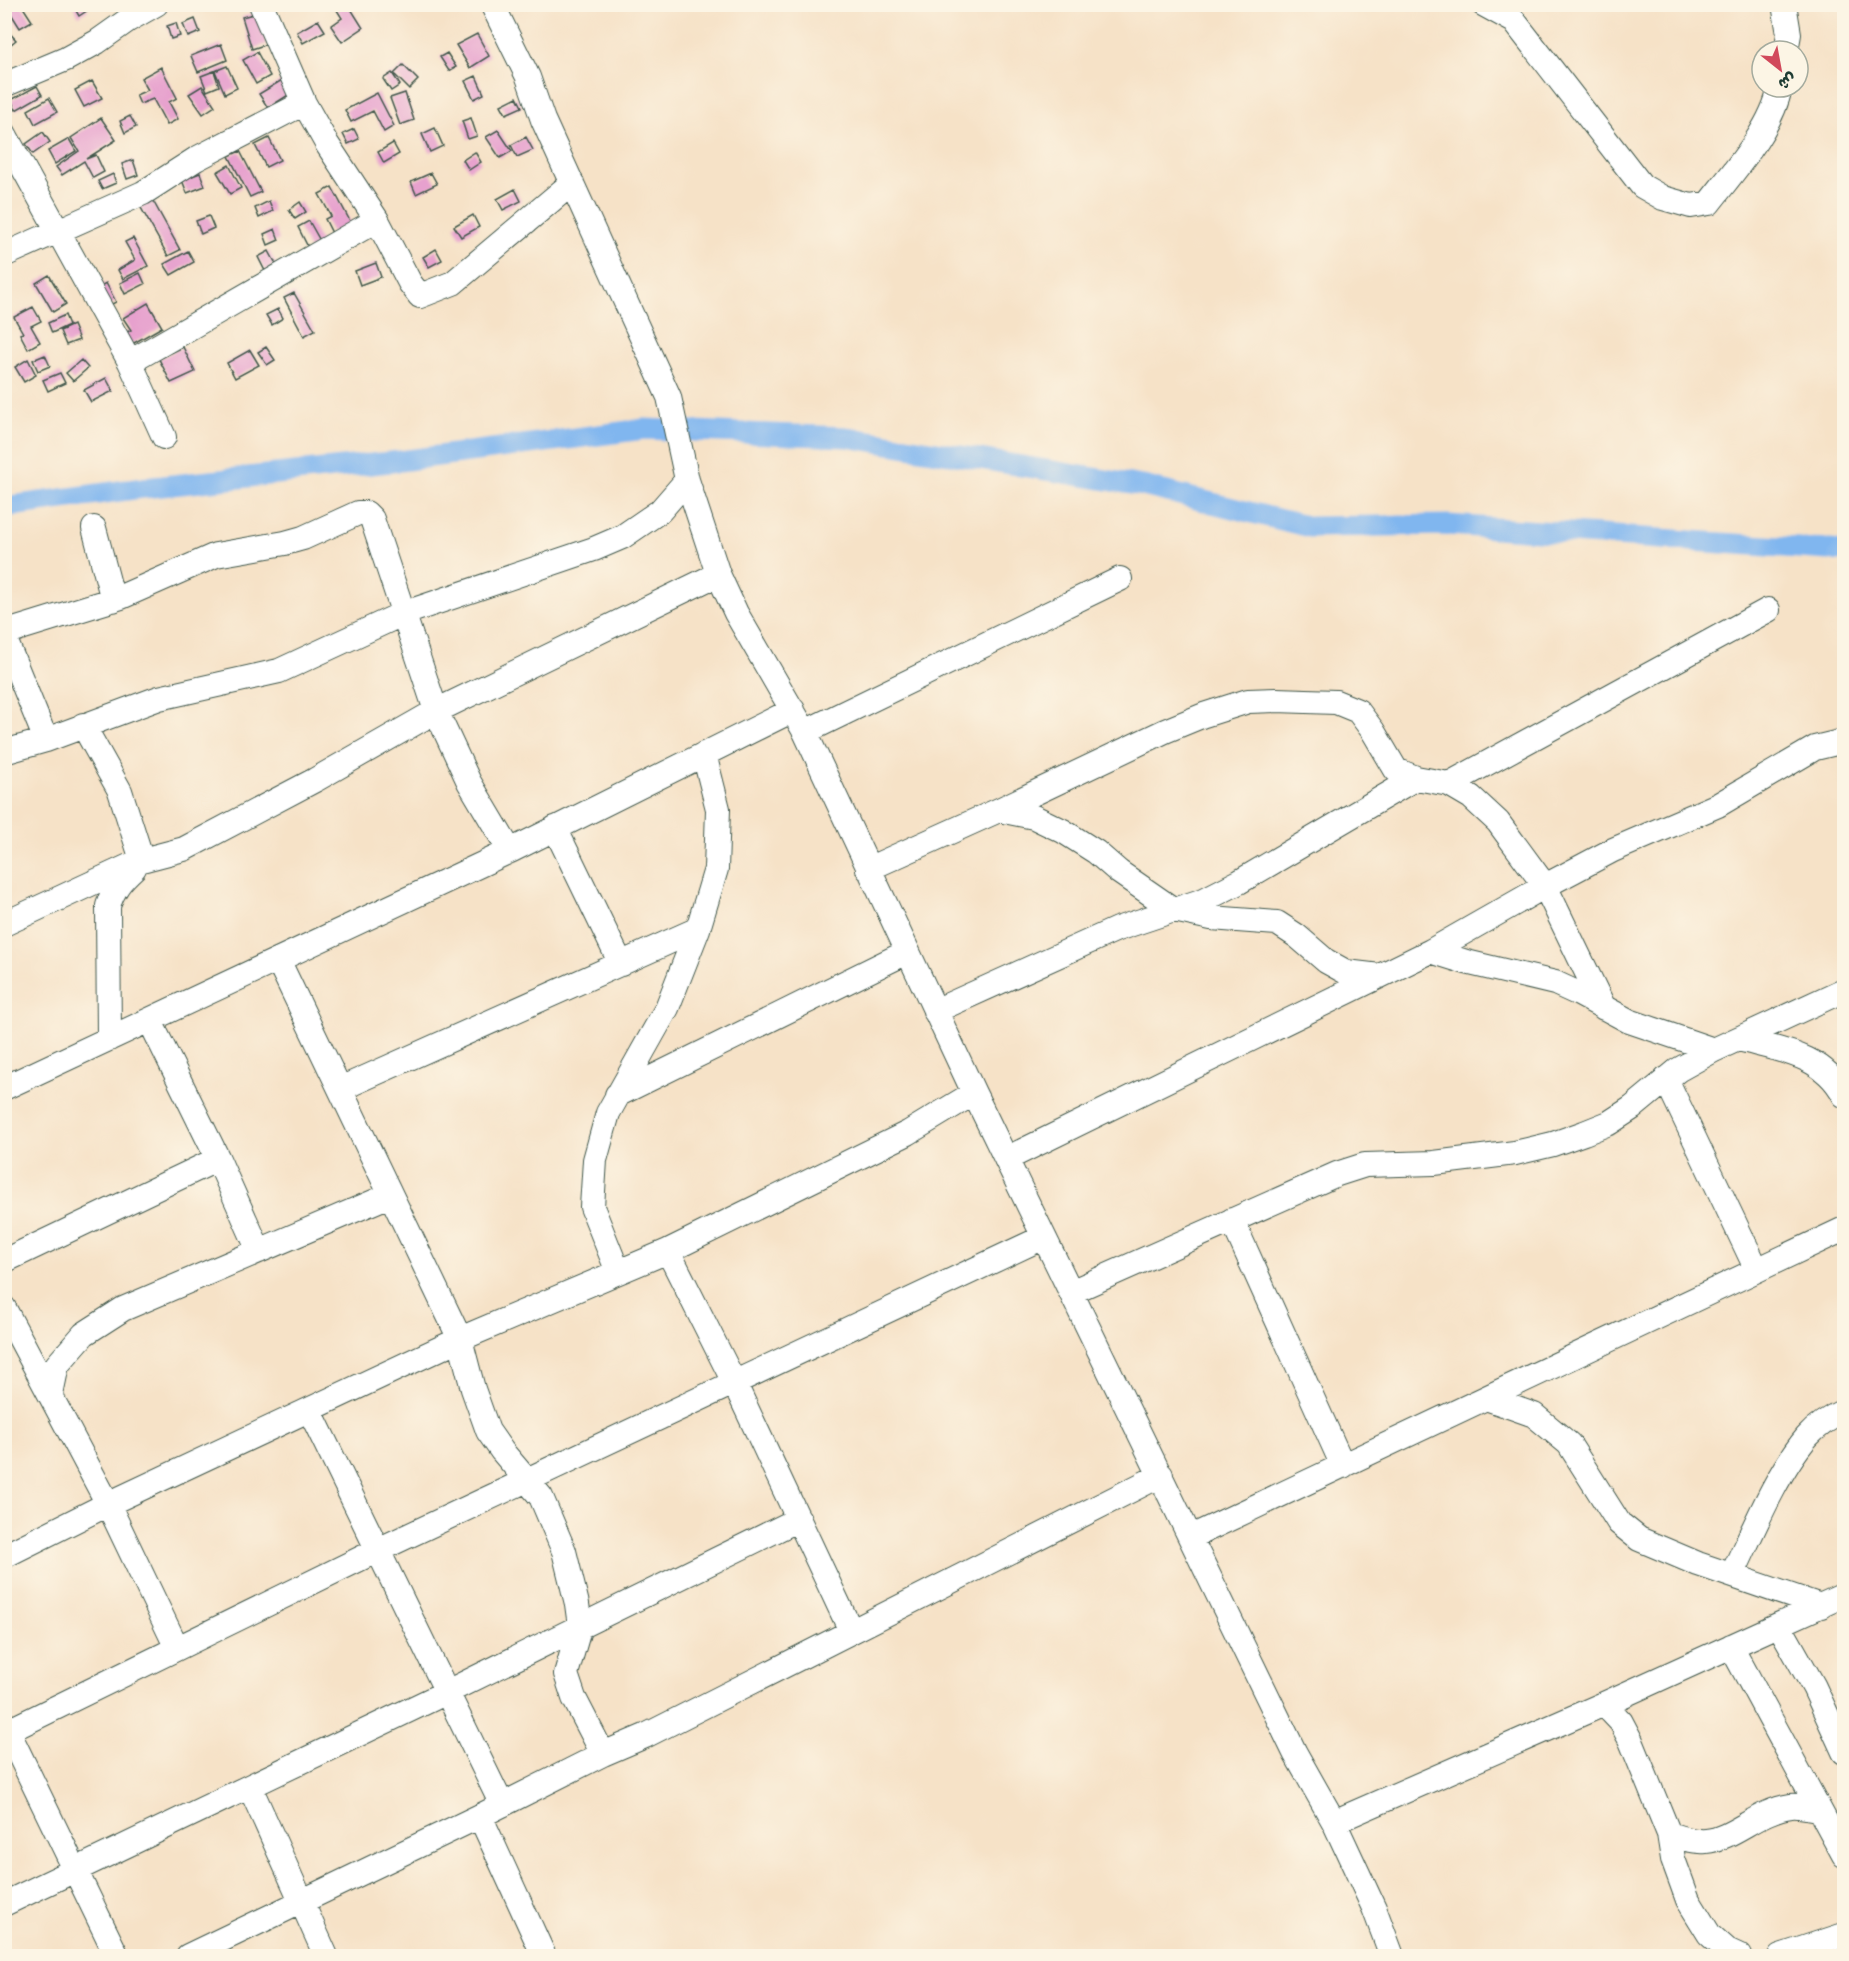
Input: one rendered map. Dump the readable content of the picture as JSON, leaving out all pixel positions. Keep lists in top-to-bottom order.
{
  "north": "bottom right"
}
